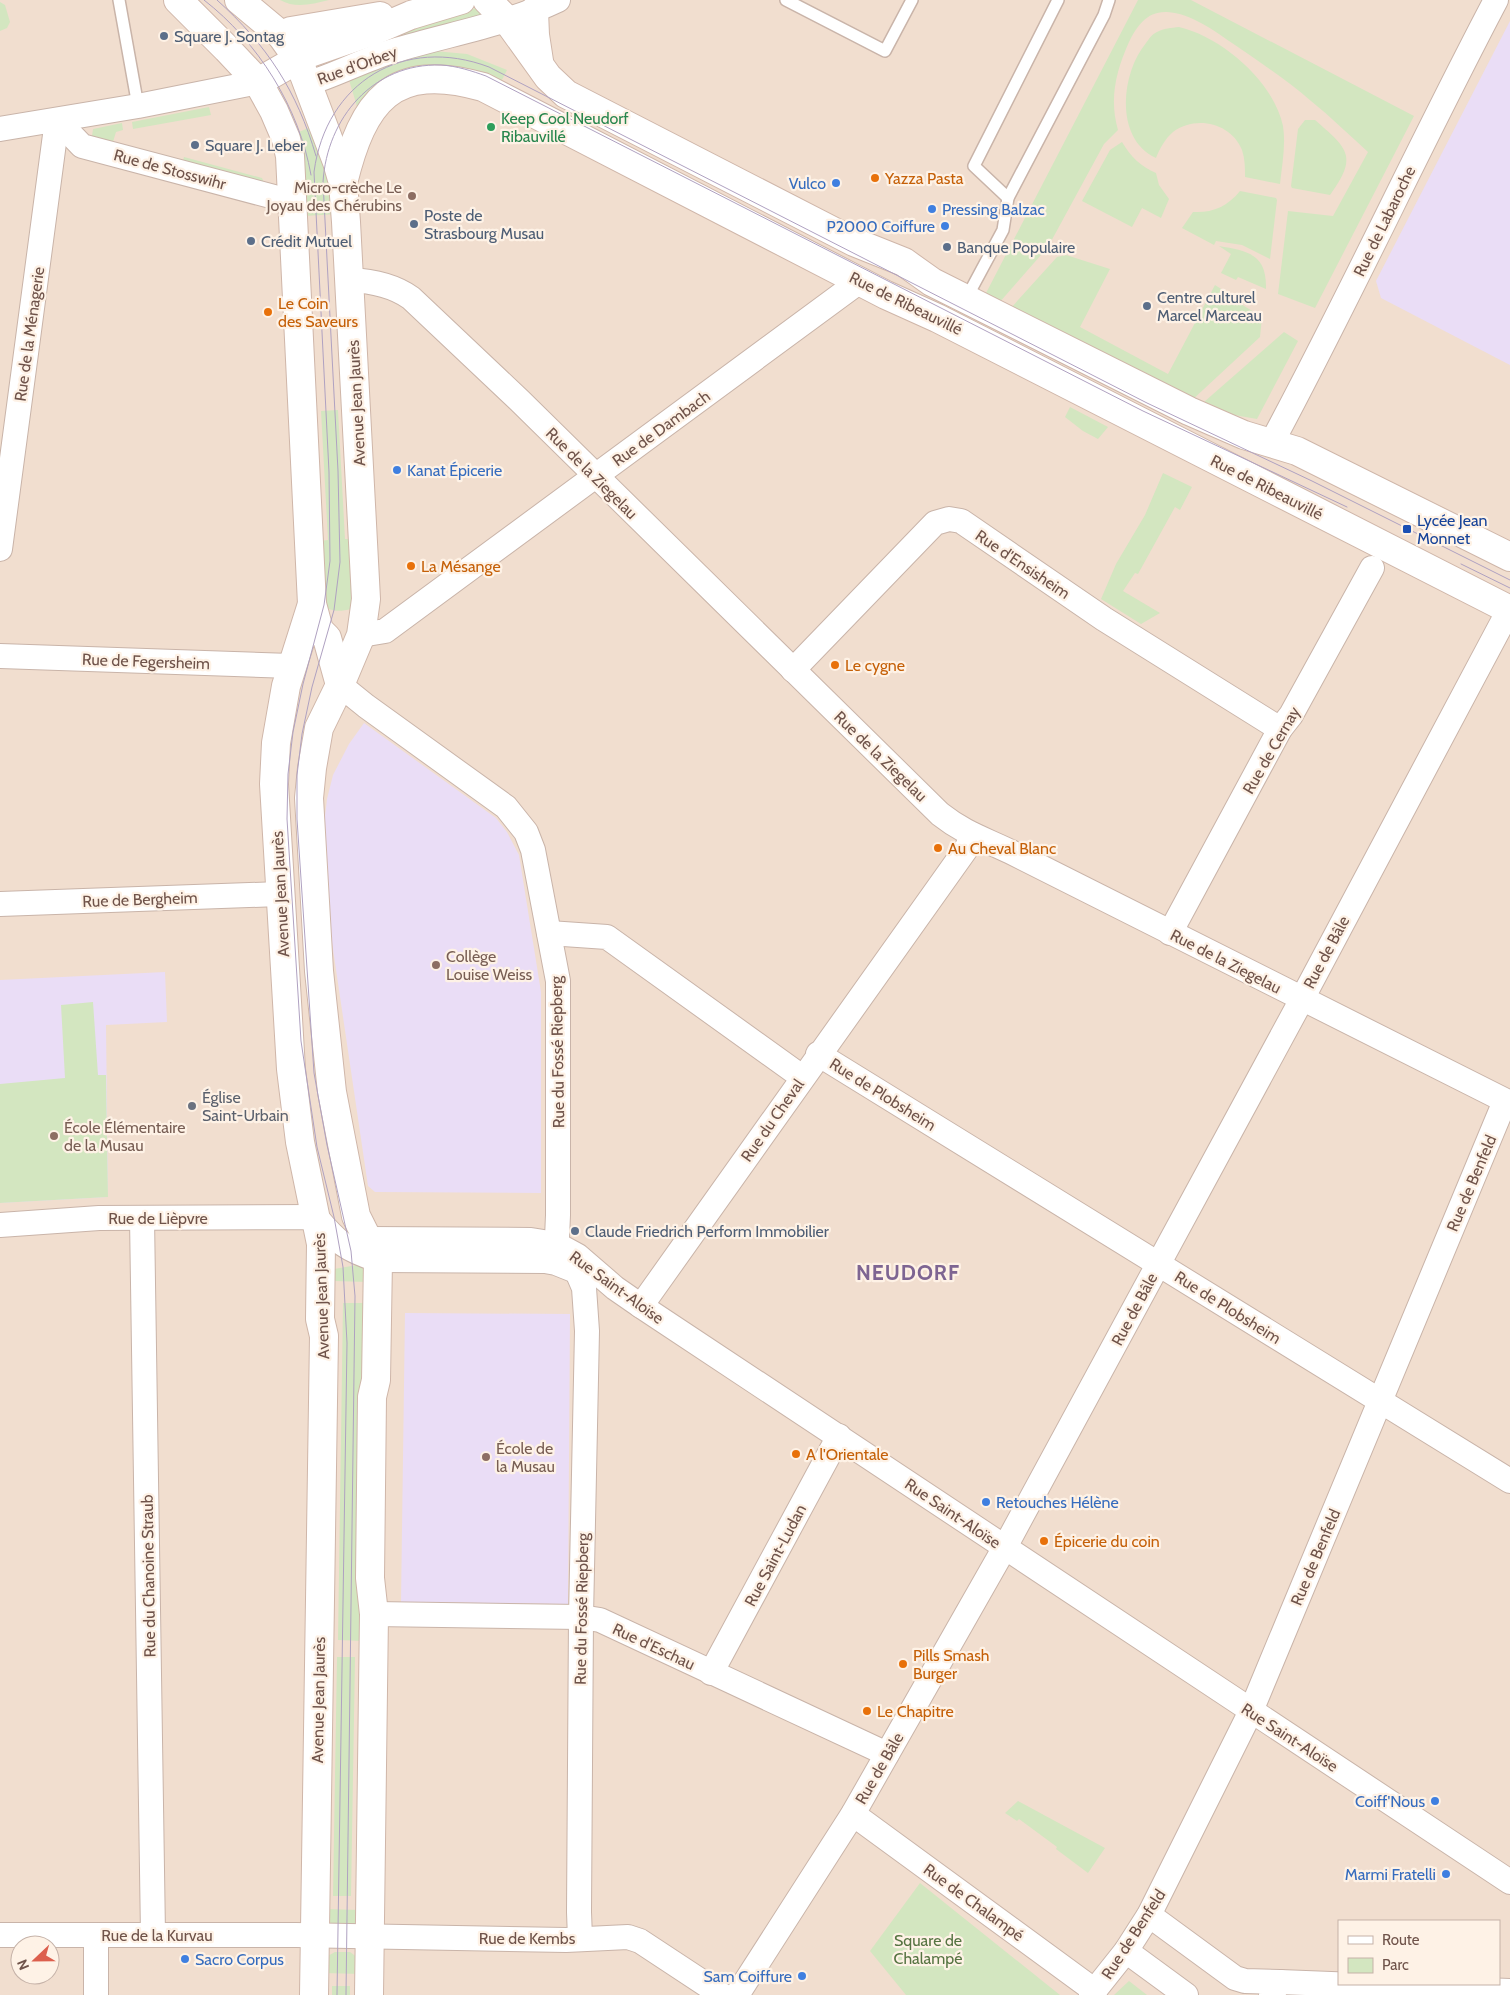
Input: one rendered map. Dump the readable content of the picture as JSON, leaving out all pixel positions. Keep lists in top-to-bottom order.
{
  "streets": {
    "main road": ["Rue d'Orbey", "Rue de Ribeauvillé", "Avenue Jean Jaurès"],
    "street": [
      "Rue de Stosswihr",
      "Rue de Labaroche",
      "Rue de la Ménagerie",
      "Rue de Dambach",
      "Rue de la Ziegelau",
      "Rue d'Ensisheim",
      "Rue de Fegersheim",
      "Rue de Cernay",
      "Rue de Bergheim",
      "Rue de Bâle",
      "Rue du Fossé Riepberg",
      "Rue de Plobsheim",
      "Rue du Cheval",
      "Rue de Benfeld",
      "Rue de Lièpvre",
      "Rue Saint-Aloïse",
      "Rue Saint-Ludan",
      "Rue du Chanoine Straub",
      "Rue d'Eschau",
      "Rue de Chalampé",
      "Rue de la Kurvau",
      "Rue de Kembs"
    ]
  },
  "crossings": [
    ["Rue d'Orbey", "Rue de Ribeauvillé"],
    ["Rue d'Orbey", "Avenue Jean Jaurès"],
    ["Rue de Stosswihr", "Rue de la Ménagerie"],
    ["Rue de Stosswihr", "Avenue Jean Jaurès"],
    ["Rue de Labaroche", "Rue de Ribeauvillé"],
    ["Rue de Ribeauvillé", "Avenue Jean Jaurès"],
    ["Rue de Ribeauvillé", "Rue de Dambach"],
    ["Rue de Ribeauvillé", "Rue de Bâle"],
    ["Avenue Jean Jaurès", "Rue de Dambach"],
    ["Avenue Jean Jaurès", "Rue de la Ziegelau"],
    ["Avenue Jean Jaurès", "Rue de Fegersheim"],
    ["Avenue Jean Jaurès", "Rue de Bergheim"],
    ["Avenue Jean Jaurès", "Rue du Fossé Riepberg"],
    ["Avenue Jean Jaurès", "Rue de Lièpvre"],
    ["Avenue Jean Jaurès", "Rue Saint-Aloïse"],
    ["Avenue Jean Jaurès", "Rue d'Eschau"],
    ["Avenue Jean Jaurès", "Rue de la Kurvau"],
    ["Avenue Jean Jaurès", "Rue de Kembs"],
    ["Rue de Dambach", "Rue de la Ziegelau"],
    ["Rue de la Ziegelau", "Rue d'Ensisheim"],
    ["Rue de la Ziegelau", "Rue de Cernay"],
    ["Rue de la Ziegelau", "Rue de Bâle"],
    ["Rue de la Ziegelau", "Rue du Cheval"],
    ["Rue de la Ziegelau", "Rue de Benfeld"],
    ["Rue d'Ensisheim", "Rue de Cernay"],
    ["Rue de Bâle", "Rue de Plobsheim"],
    ["Rue de Bâle", "Rue Saint-Aloïse"],
    ["Rue de Bâle", "Rue d'Eschau"],
    ["Rue de Bâle", "Rue de Chalampé"],
    ["Rue du Fossé Riepberg", "Rue Saint-Aloïse"],
    ["Rue du Fossé Riepberg", "Rue d'Eschau"],
    ["Rue du Fossé Riepberg", "Rue de Kembs"],
    ["Rue de Plobsheim", "Rue du Cheval"],
    ["Rue de Plobsheim", "Rue de Benfeld"],
    ["Rue du Cheval", "Rue Saint-Aloïse"],
    ["Rue de Benfeld", "Rue Saint-Aloïse"],
    ["Rue de Benfeld", "Rue de Chalampé"],
    ["Rue de Lièpvre", "Rue Saint-Aloïse"],
    ["Rue de Lièpvre", "Rue du Chanoine Straub"],
    ["Rue Saint-Aloïse", "Rue Saint-Ludan"],
    ["Rue Saint-Ludan", "Rue d'Eschau"],
    ["Rue du Chanoine Straub", "Rue de la Kurvau"],
    ["Rue de la Kurvau", "Rue de Kembs"]
  ],
  "districts": ["NEUDORF"],
  "parks": ["Square de Chalampé"],
  "places": {
    "other": [
      "Square J. Sontag",
      "Keep Cool Neudorf Ribauvillé",
      "Square J. Leber",
      "Yazza Pasta",
      "Vulco",
      "Micro-crèche Le Joyau des Chérubins",
      "Pressing Balzac",
      "Poste de Strasbourg Musau",
      "P2000 Coiffure",
      "Crédit Mutuel",
      "Banque Populaire",
      "Centre culturel Marcel Marceau",
      "Le Coin des Saveurs",
      "Kanat Épicerie",
      "La Mésange",
      "Le cygne",
      "Au Cheval Blanc",
      "Collège Louise Weiss",
      "Église Saint-Urbain",
      "École Élémentaire de la Musau",
      "Claude Friedrich Perform Immobilier",
      "A l'Orientale",
      "École de la Musau",
      "Retouches Hélène",
      "Épicerie du coin",
      "Pills Smash Burger",
      "Le Chapitre",
      "Coiff'Nous",
      "Marmi Fratelli",
      "Sacro Corpus",
      "Sam Coiffure"
    ],
    "transit": ["Lycée Jean Monnet"]
  },
  "legend": ["Route", "Parc"],
  "north": "left"
}
